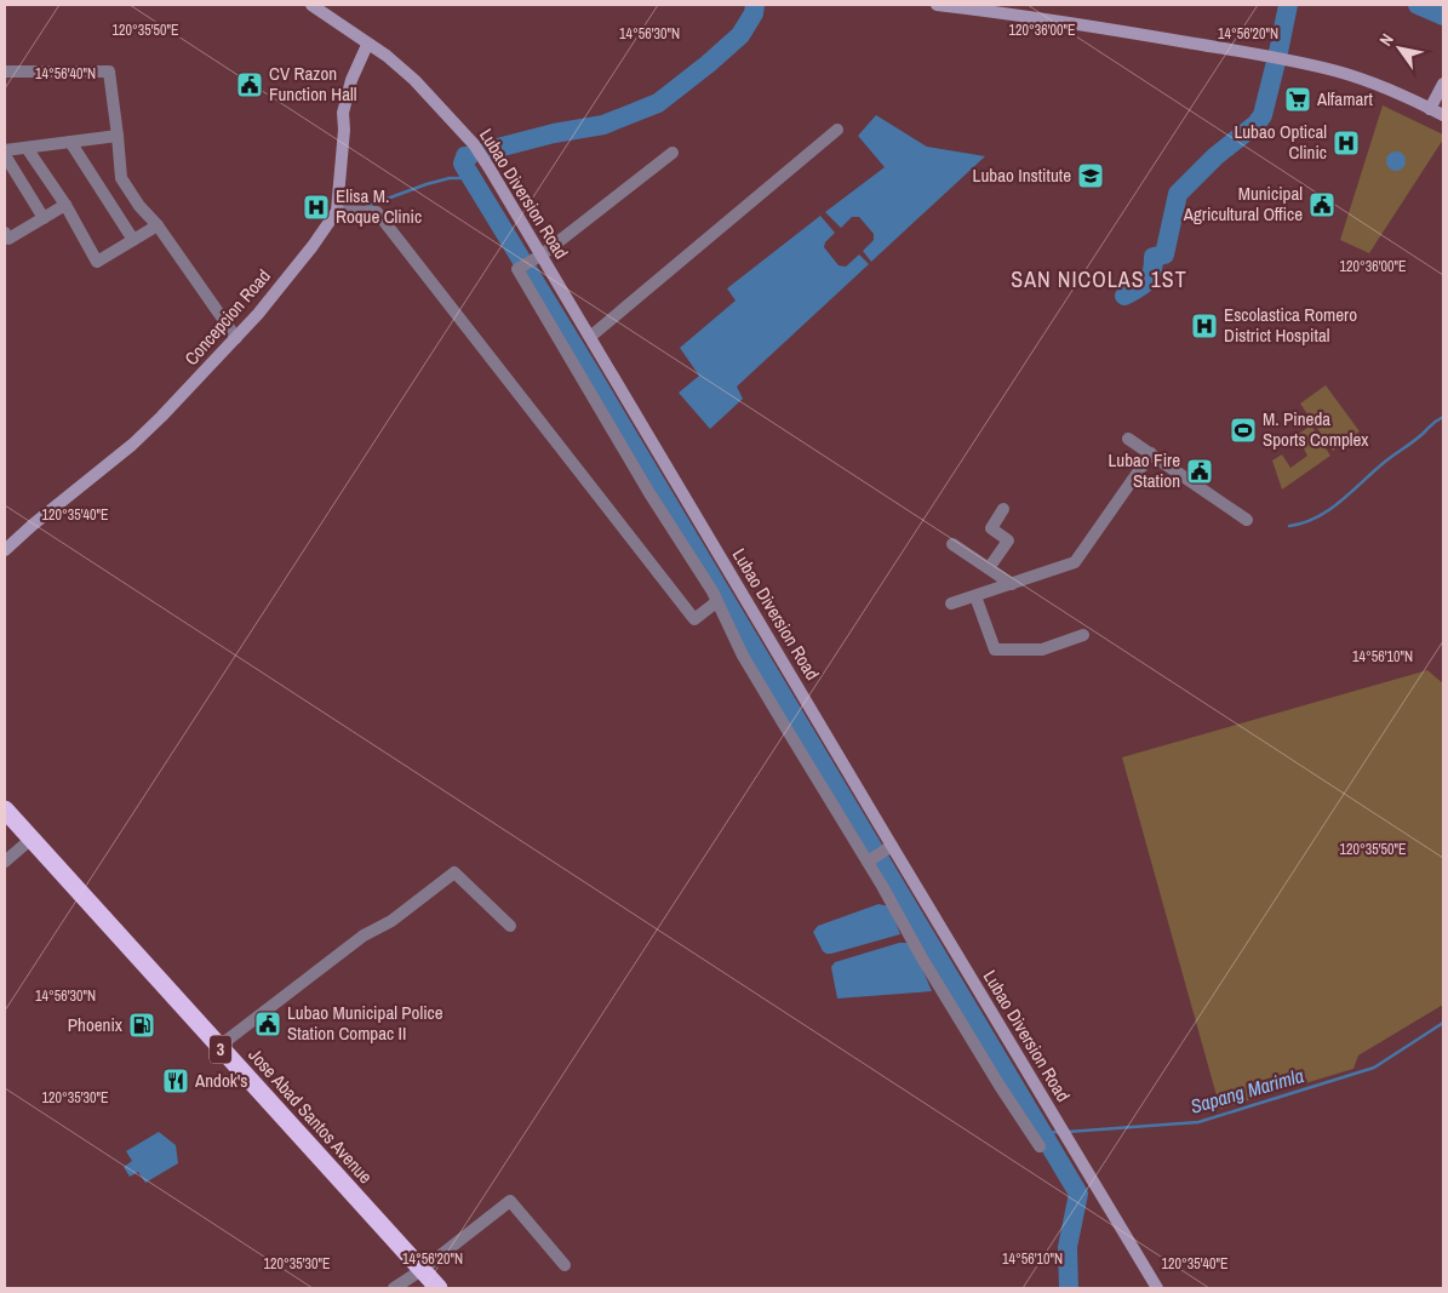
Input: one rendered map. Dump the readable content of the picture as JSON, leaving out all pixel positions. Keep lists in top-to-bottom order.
{
  "streets": {
    "highway": ["3", "Jose Abad Santos Avenue"],
    "street": ["Lubao Diversion Road", "Concepcion Road"]
  },
  "crossings": [
    ["Lubao Diversion Road", "Concepcion Road"]
  ],
  "districts": ["SAN NICOLAS 1ST"],
  "water": ["Sapang Marimla"],
  "places": {
    "public building": [
      "CV Razon Function Hall",
      "Municipal Agricultural Office",
      "Lubao Fire Station",
      "Lubao Municipal Police Station Compac II"
    ],
    "supermarket": ["Alfamart"],
    "hospital": ["Lubao Optical Clinic", "Elisa M. Roque Clinic", "Escolastica Romero District Hospital"],
    "school or university": ["Lubao Institute"],
    "sports": ["M. Pineda Sports Complex"],
    "fuel station": ["Phoenix"],
    "restaurant": ["Andok's"]
  },
  "north": "top left",
  "coordinates": [
    "120°35'50\"E",
    "120°36'00\"E",
    "14°56'30\"N",
    "14°56'20\"N",
    "14°56'40\"N",
    "120°35'40\"E",
    "14°56'10\"N",
    "120°35'30\"E"
  ]
}
